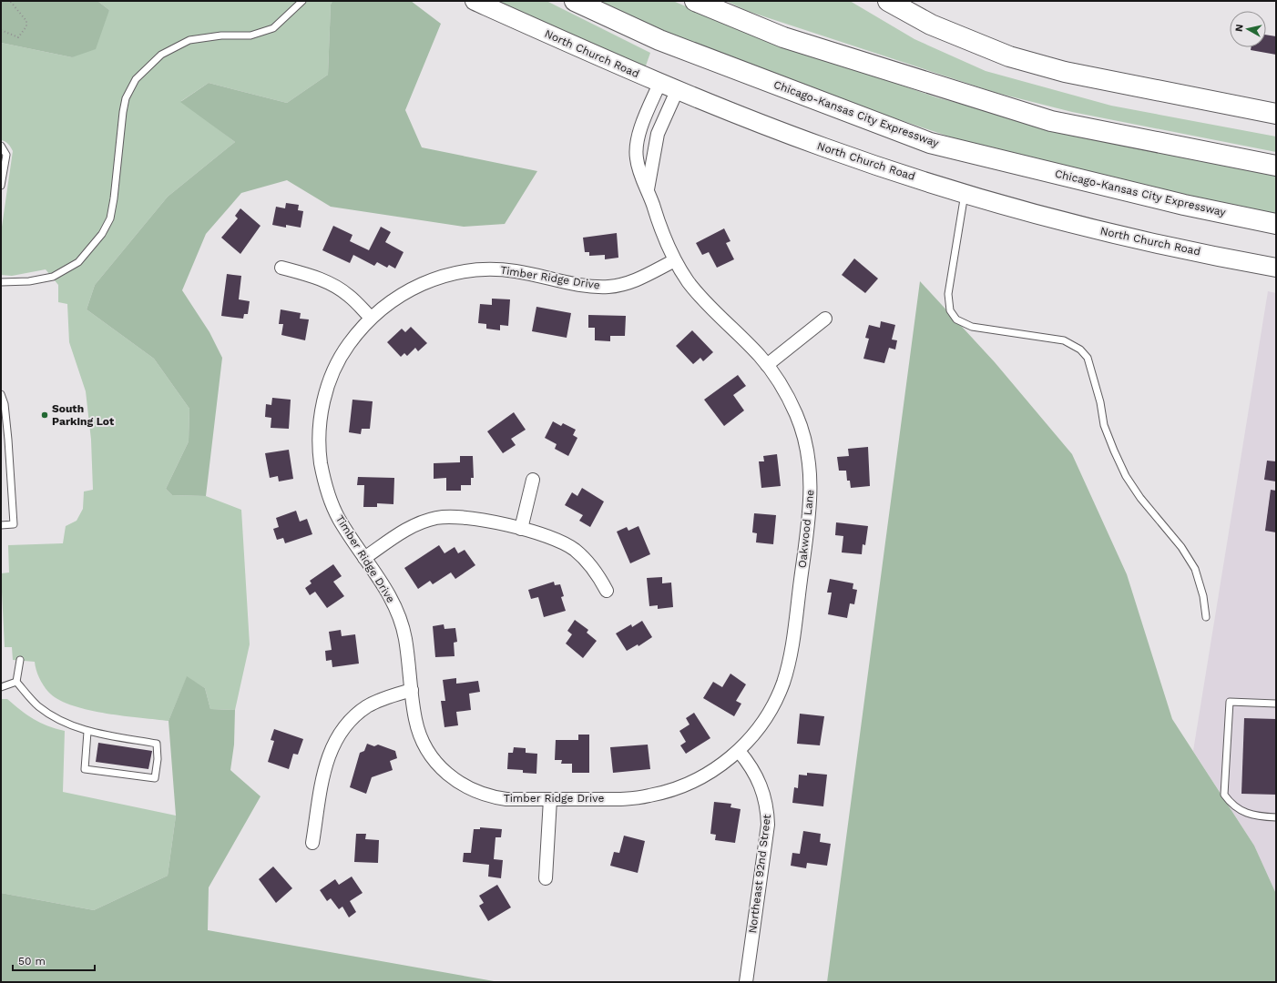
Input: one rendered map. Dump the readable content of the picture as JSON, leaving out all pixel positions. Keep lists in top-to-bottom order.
{
  "streets": {
    "main road": ["North Church Road", "Chicago-Kansas City Expressway"],
    "street": ["Timber Ridge Drive", "Oakwood Lane", "Northeast 92nd Street"]
  },
  "crossings": [
    ["North Church Road", "Oakwood Lane"],
    ["Timber Ridge Drive", "Oakwood Lane"],
    ["Timber Ridge Drive", "Northeast 92nd Street"],
    ["Oakwood Lane", "Northeast 92nd Street"]
  ],
  "places": ["South Parking Lot"],
  "scale_bar": "50 m",
  "north": "left"
}
